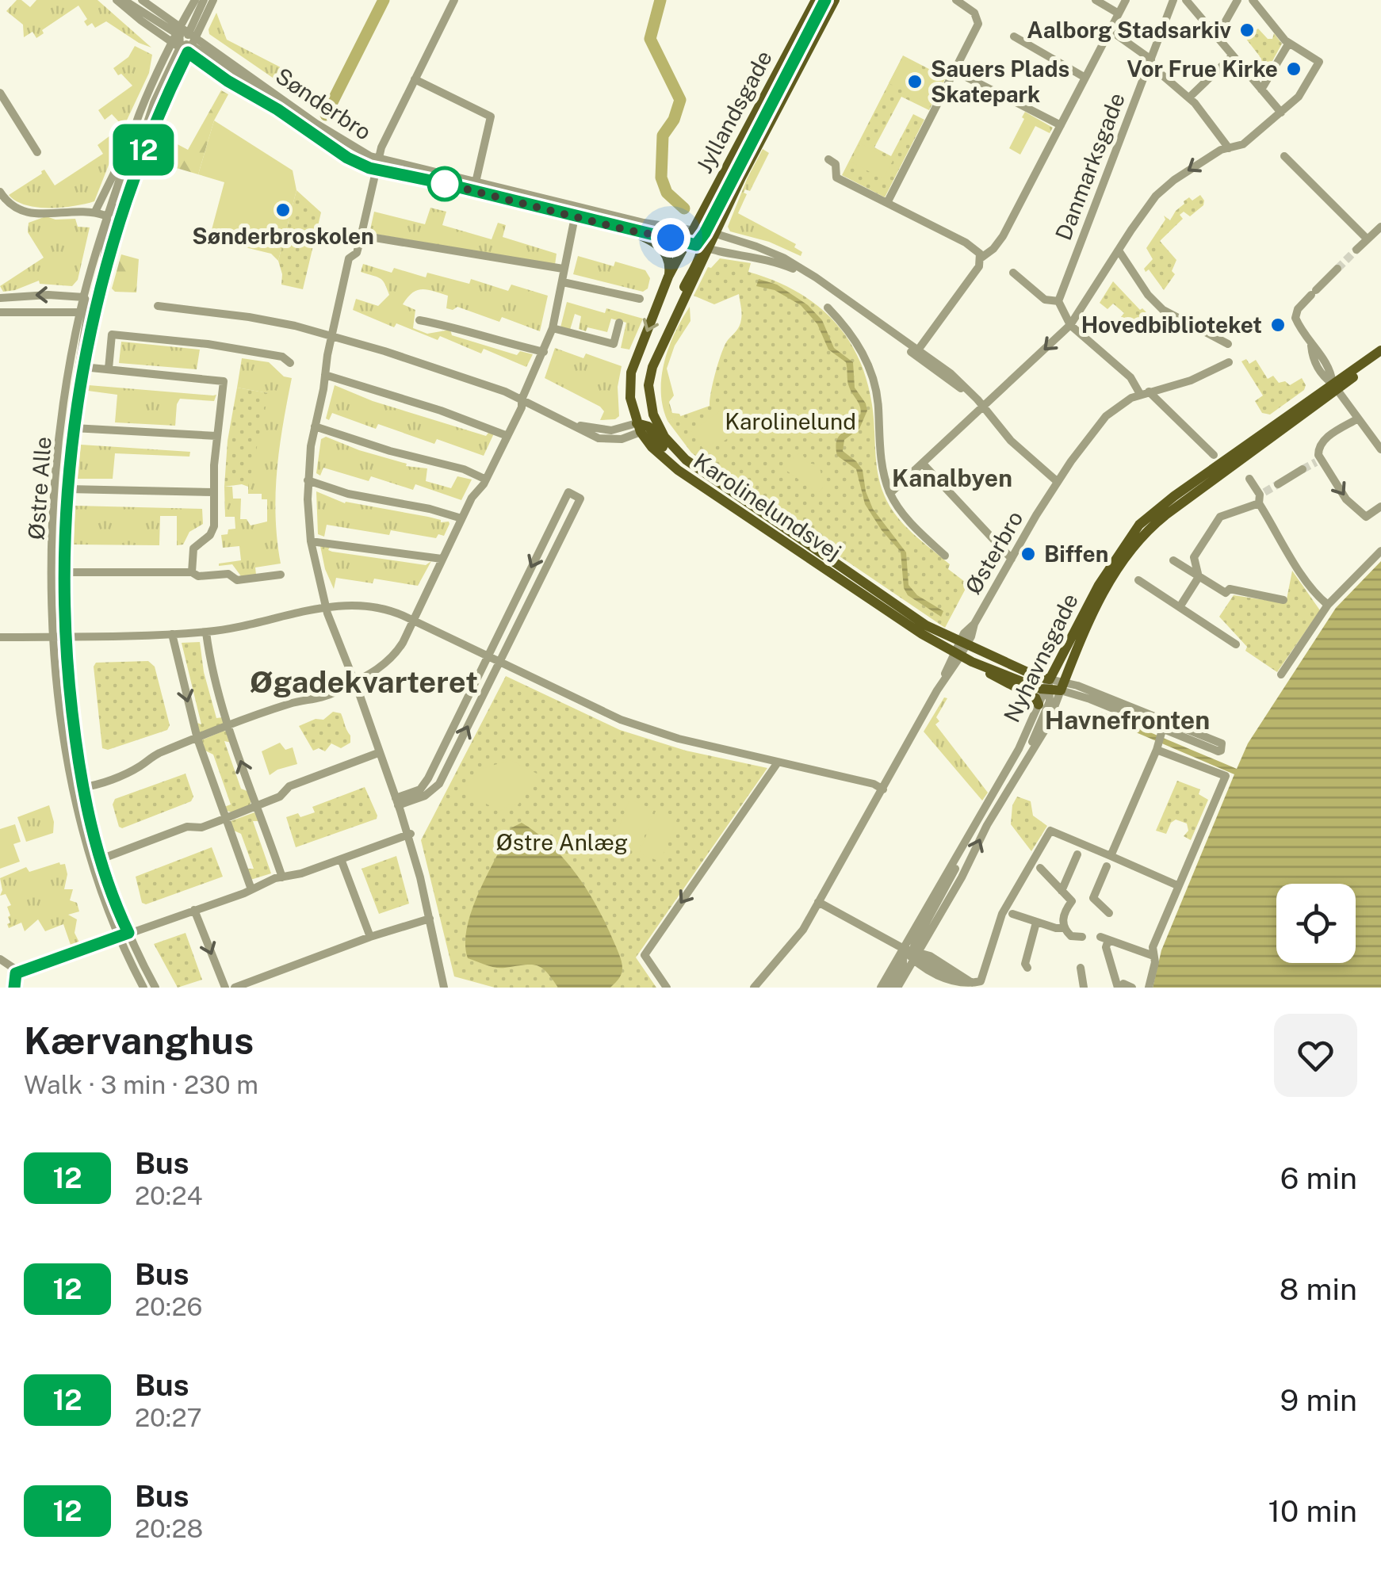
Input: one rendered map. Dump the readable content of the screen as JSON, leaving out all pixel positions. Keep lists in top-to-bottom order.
{
  "streets": {
    "main road": ["Jyllandsgade", "Karolinelundsvej", "Nyhavnsgade"],
    "street": [
      "Sønderbro",
      "Danmarksgade",
      "Østre Alle",
      "Østerbro"
    ]
  },
  "crossings": [
    ["Sønderbro", "Jyllandsgade"],
    ["Sønderbro", "Østre Alle"],
    ["Sønderbro", "Karolinelundsvej"],
    ["Jyllandsgade", "Karolinelundsvej"],
    ["Karolinelundsvej", "Østerbro"],
    ["Karolinelundsvej", "Nyhavnsgade"]
  ],
  "districts": ["Kanalbyen", "Øgadekvarteret", "Havnefronten"],
  "parks": ["Karolinelund", "Østre Anlæg"],
  "places": [
    "Aalborg Stadsarkiv",
    "Vor Frue Kirke",
    "Sauers Plads Skatepark",
    "Sønderbroskolen",
    "Hovedbiblioteket",
    "Biffen"
  ],
  "lines": ["bus line 12"],
  "page": {
    "on_map": "12",
    "heading": ["Kærvanghus", "Walk · 3 min · 230 m"],
    "list": [
      {
        "mark": "12",
        "name": "Bus",
        "note": "20:24",
        "value": "6 min"
      },
      {
        "mark": "12",
        "name": "Bus",
        "note": "20:26",
        "value": "8 min"
      },
      {
        "mark": "12",
        "name": "Bus",
        "note": "20:27",
        "value": "9 min"
      },
      {
        "mark": "12",
        "name": "Bus",
        "note": "20:28",
        "value": "10 min"
      }
    ]
  }
}
